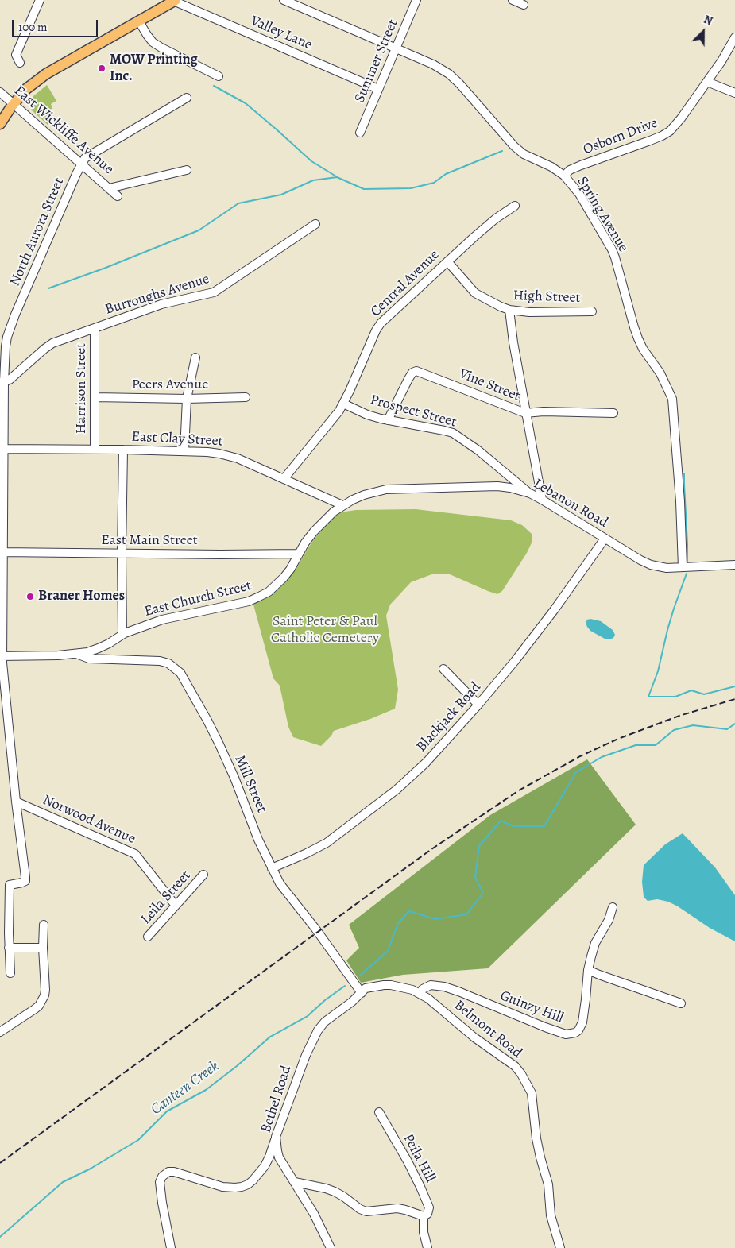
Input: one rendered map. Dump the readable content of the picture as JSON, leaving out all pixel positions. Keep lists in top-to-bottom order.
{
  "streets": {
    "street": [
      "Valley Lane",
      "Summer Street",
      "East Wickliffe Avenue",
      "Osborn Drive",
      "Spring Avenue",
      "North Aurora Street",
      "Central Avenue",
      "Burroughs Avenue",
      "High Street",
      "Peers Avenue",
      "Vine Street",
      "Harrison Street",
      "Prospect Street",
      "East Clay Street",
      "Lebanon Road",
      "East Main Street",
      "East Church Street",
      "Blackjack Road",
      "Mill Street",
      "Norwood Avenue",
      "Leila Street",
      "Guinzy Hill",
      "Belmont Road",
      "Bethel Road",
      "Peila Hill"
    ]
  },
  "crossings": [
    ["Valley Lane", "Summer Street"],
    ["Summer Street", "Spring Avenue"],
    ["East Wickliffe Avenue", "North Aurora Street"],
    ["Osborn Drive", "Spring Avenue"],
    ["Spring Avenue", "Lebanon Road"],
    ["North Aurora Street", "Burroughs Avenue"],
    ["North Aurora Street", "East Clay Street"],
    ["North Aurora Street", "East Main Street"],
    ["North Aurora Street", "East Church Street"],
    ["North Aurora Street", "Norwood Avenue"],
    ["Central Avenue", "High Street"],
    ["Central Avenue", "Prospect Street"],
    ["Central Avenue", "East Clay Street"],
    ["Burroughs Avenue", "Harrison Street"],
    ["Peers Avenue", "Harrison Street"],
    ["Vine Street", "Prospect Street"],
    ["Harrison Street", "East Clay Street"],
    ["Prospect Street", "Lebanon Road"],
    ["East Clay Street", "Lebanon Road"],
    ["East Clay Street", "East Church Street"],
    ["Lebanon Road", "East Church Street"],
    ["Lebanon Road", "Blackjack Road"],
    ["East Main Street", "East Church Street"],
    ["East Church Street", "Mill Street"],
    ["Blackjack Road", "Mill Street"],
    ["Mill Street", "Belmont Road"],
    ["Mill Street", "Bethel Road"],
    ["Norwood Avenue", "Leila Street"],
    ["Guinzy Hill", "Belmont Road"],
    ["Belmont Road", "Bethel Road"]
  ],
  "water": ["Canteen Creek"],
  "parks": ["Saint Peter & Paul Catholic Cemetery"],
  "places": ["MOW Printing Inc.", "Braner Homes"],
  "scale_bar": "100 m",
  "north": "top right"
}
